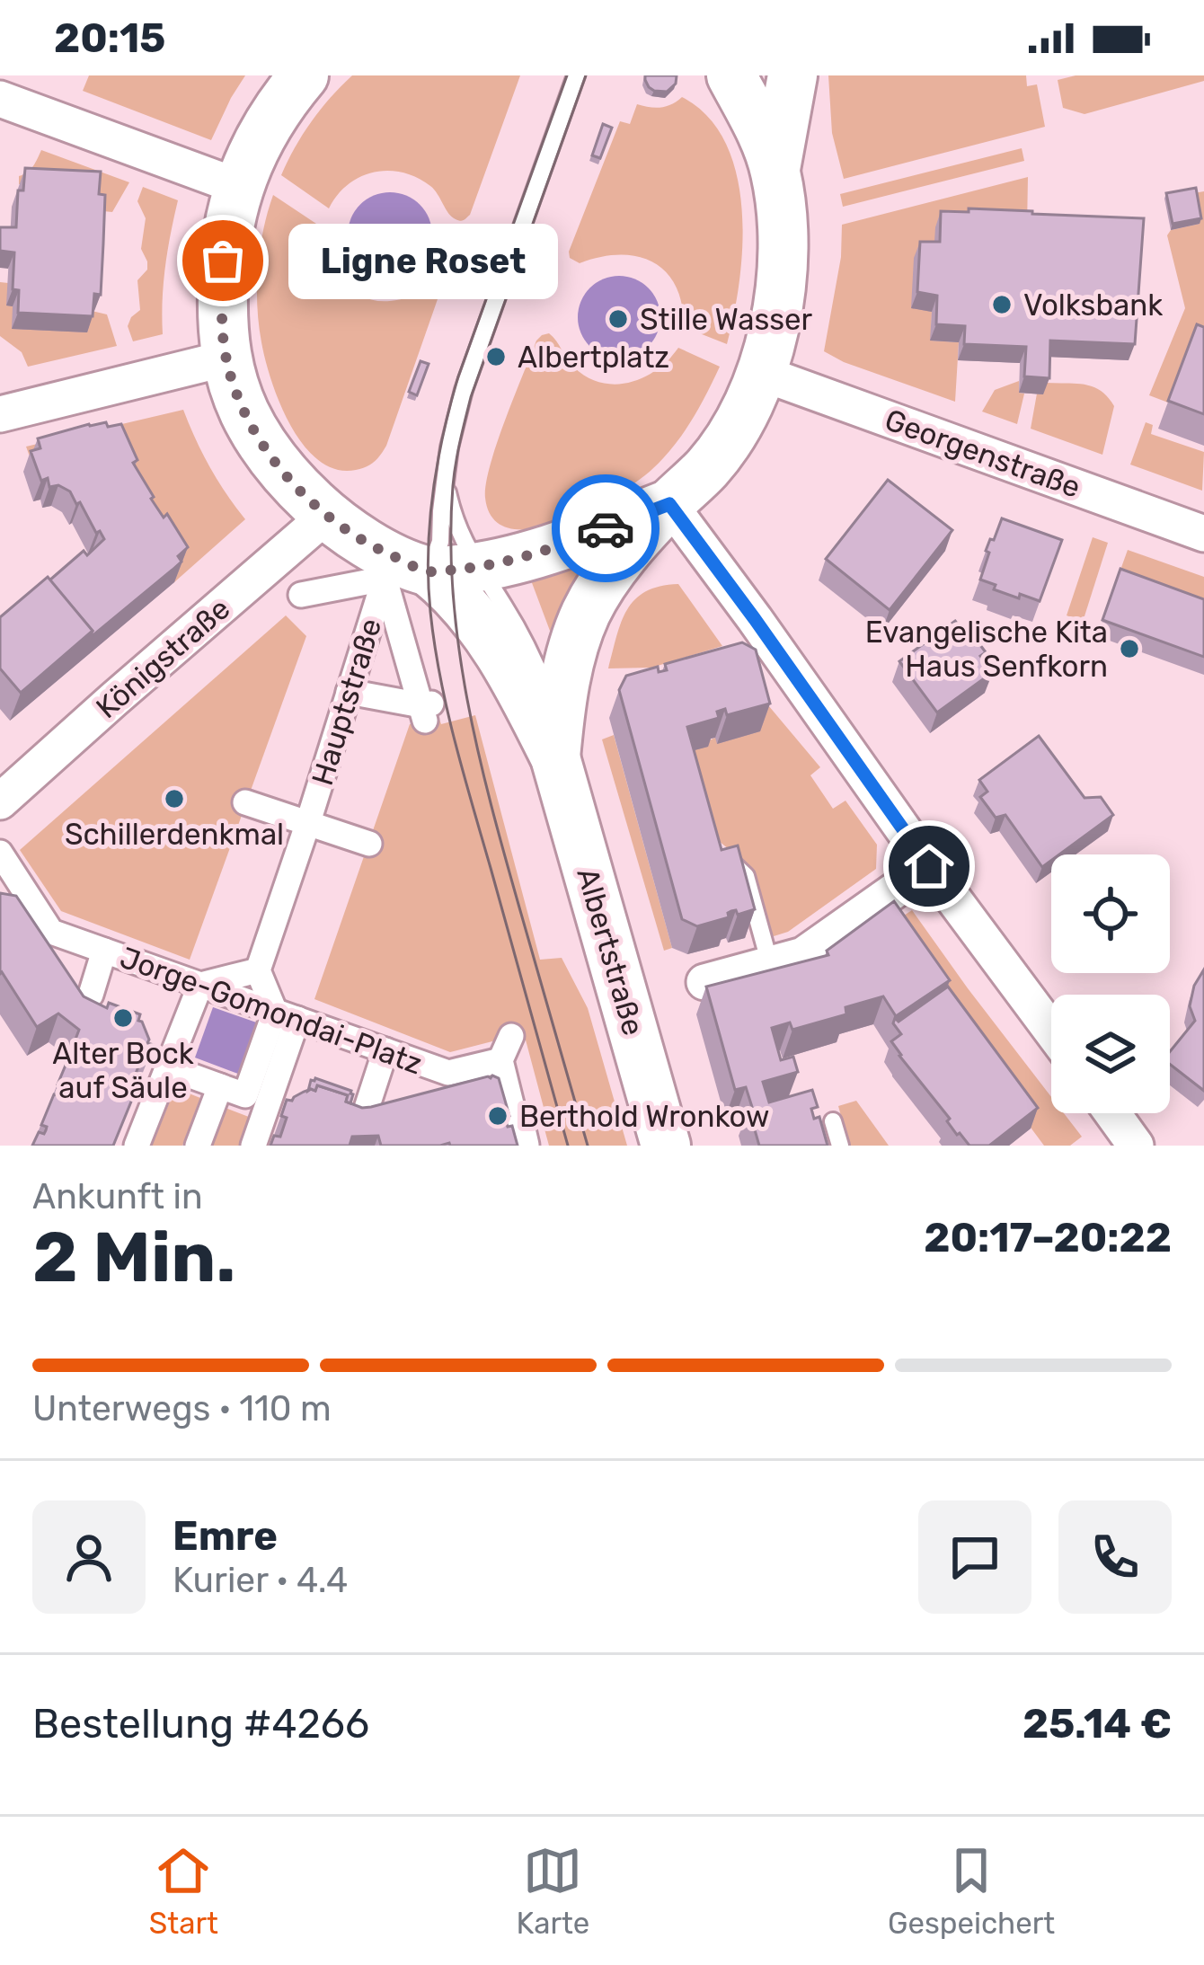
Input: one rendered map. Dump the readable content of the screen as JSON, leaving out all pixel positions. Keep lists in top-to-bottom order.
{
  "streets": {
    "main road": ["Albertstraße"],
    "street": [
      "Georgenstraße",
      "Königstraße",
      "Hauptstraße",
      "Jorge-Gomondai-Platz"
    ]
  },
  "crossings": [
    ["Hauptstraße", "Albertstraße"]
  ],
  "places": [
    "Ligne Roset",
    "Volksbank",
    "Stille Wasser",
    "Albertplatz",
    "Evangelische Kita Haus Senfkorn",
    "Schillerdenkmal",
    "Alter Bock auf Säule",
    "Berthold Wronkow"
  ],
  "page": {
    "status": "20:15",
    "bubble": "Ligne Roset",
    "heading": ["2 Min.", "Ankunft in", "20:17–20:22"],
    "panel": [
      "Emre",
      "Kurier · 4.4",
      "Bestellung #4266",
      "25.14 €"
    ],
    "bar": "Unterwegs · 110 m",
    "tabs": ["Start", "Karte", "Gespeichert"]
  }
}
